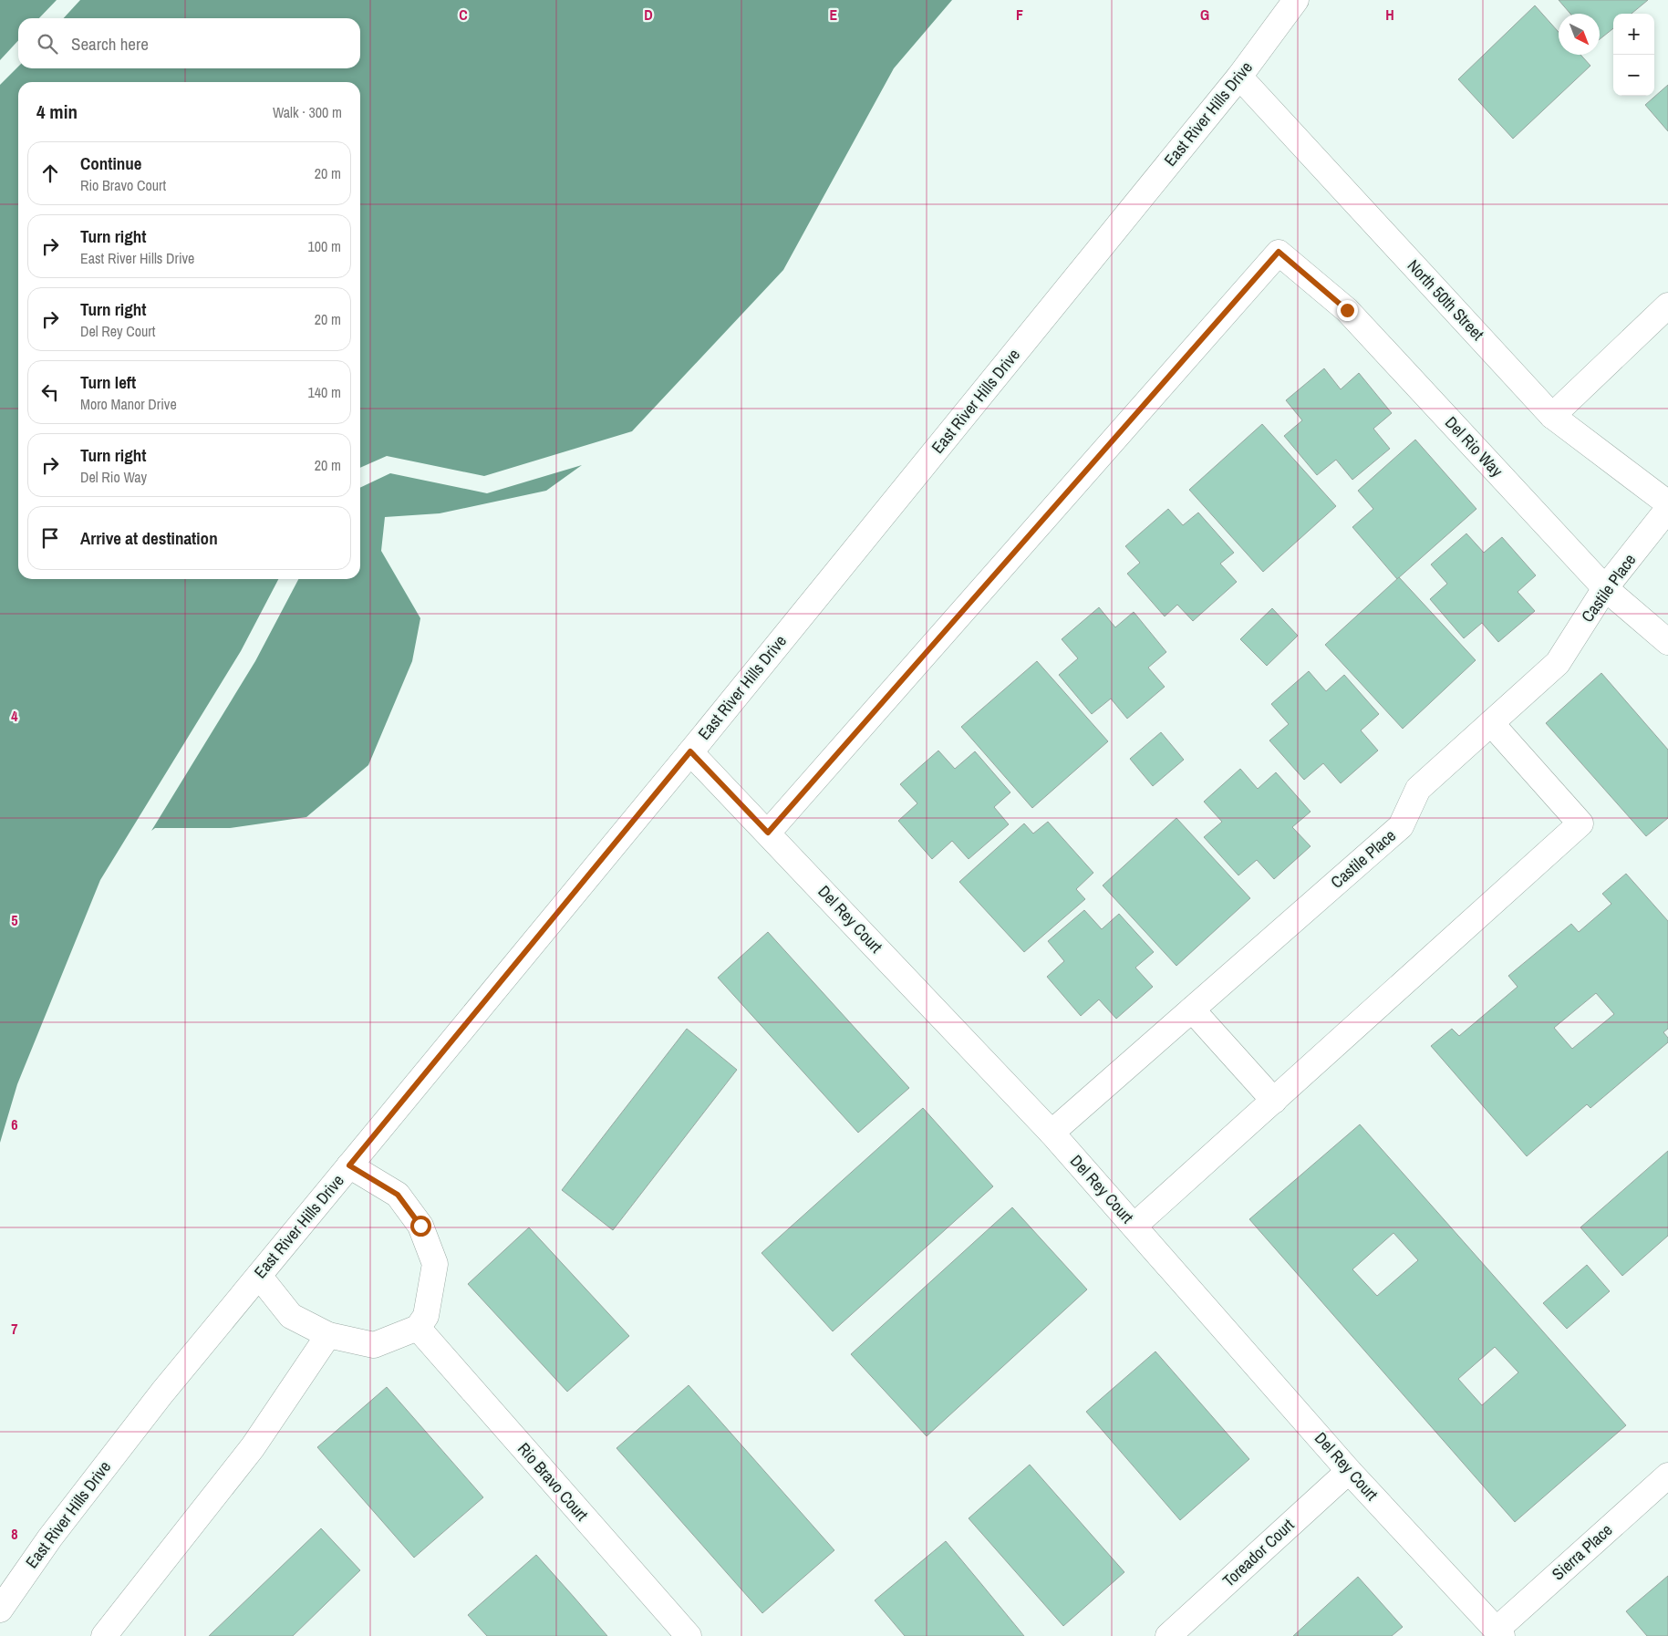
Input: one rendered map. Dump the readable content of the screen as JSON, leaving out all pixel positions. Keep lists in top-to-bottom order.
{
  "streets": {
    "street": [
      "East River Hills Drive",
      "North 50th Street",
      "Del Rio Way",
      "Castile Place",
      "Del Rey Court",
      "Rio Bravo Court",
      "Sierra Place",
      "Toreador Court"
    ]
  },
  "crossings": [
    ["East River Hills Drive", "North 50th Street"],
    ["East River Hills Drive", "Del Rey Court"],
    ["Del Rio Way", "Castile Place"],
    ["Del Rio Way", "Del Rey Court"],
    ["Castile Place", "Del Rey Court"],
    ["Del Rey Court", "Sierra Place"],
    ["Del Rey Court", "Toreador Court"]
  ],
  "north": "bottom right",
  "page": {
    "map_buttons": ["+", "−"],
    "search": "Search here",
    "heading": ["4 min", "Walk · 300 m"],
    "list": [
      ["Continue", "Rio Bravo Court", "20 m"],
      ["Turn right", "East River Hills Drive", "100 m"],
      ["Turn right", "Del Rey Court", "20 m"],
      ["Turn left", "Moro Manor Drive", "140 m"],
      ["Turn right", "Del Rio Way", "20 m"],
      "Arrive at destination"
    ]
  },
  "grid": {
    "columns": [
      "C",
      "D",
      "E",
      "F",
      "G",
      "H"
    ],
    "rows": [
      "4",
      "5",
      "6",
      "7",
      "8"
    ]
  }
}
